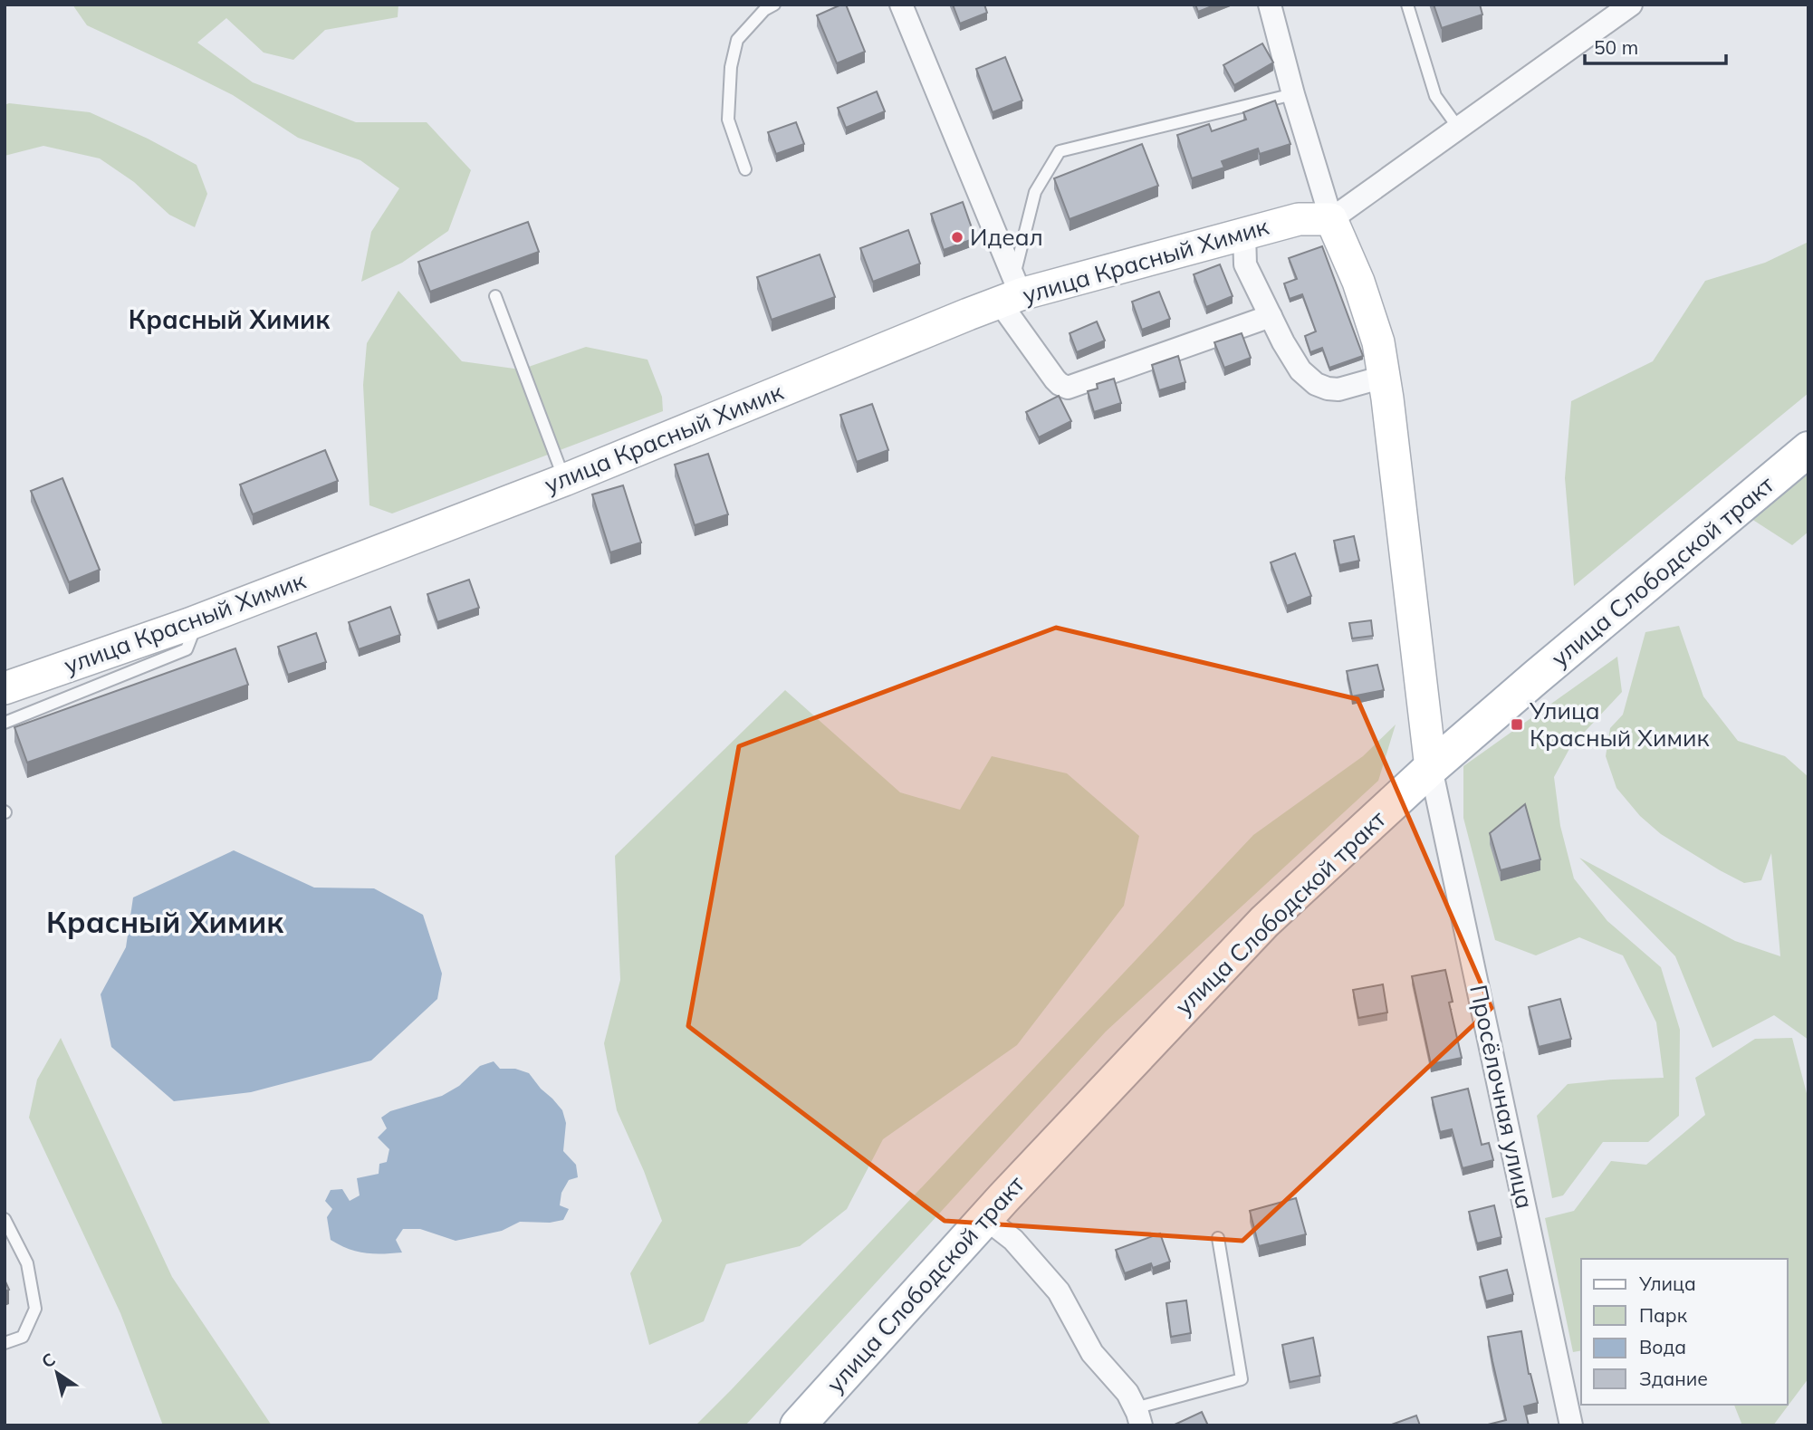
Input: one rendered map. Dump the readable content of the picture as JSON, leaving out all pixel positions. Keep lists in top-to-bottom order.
{
  "streets": {
    "main road": ["улица Слободской тракт"],
    "street": ["улица Красный Химик", "Просёлочная улица"]
  },
  "crossings": [
    ["улица Слободской тракт", "Просёлочная улица"]
  ],
  "districts": ["Красный Химик", "Красный Химик"],
  "places": {
    "other": ["Идеал"],
    "transit": ["Улица Красный Химик"]
  },
  "legend": [
    "Улица",
    "Парк",
    "Вода",
    "Здание"
  ],
  "scale_bar": "50 m",
  "north": "top left"
}
